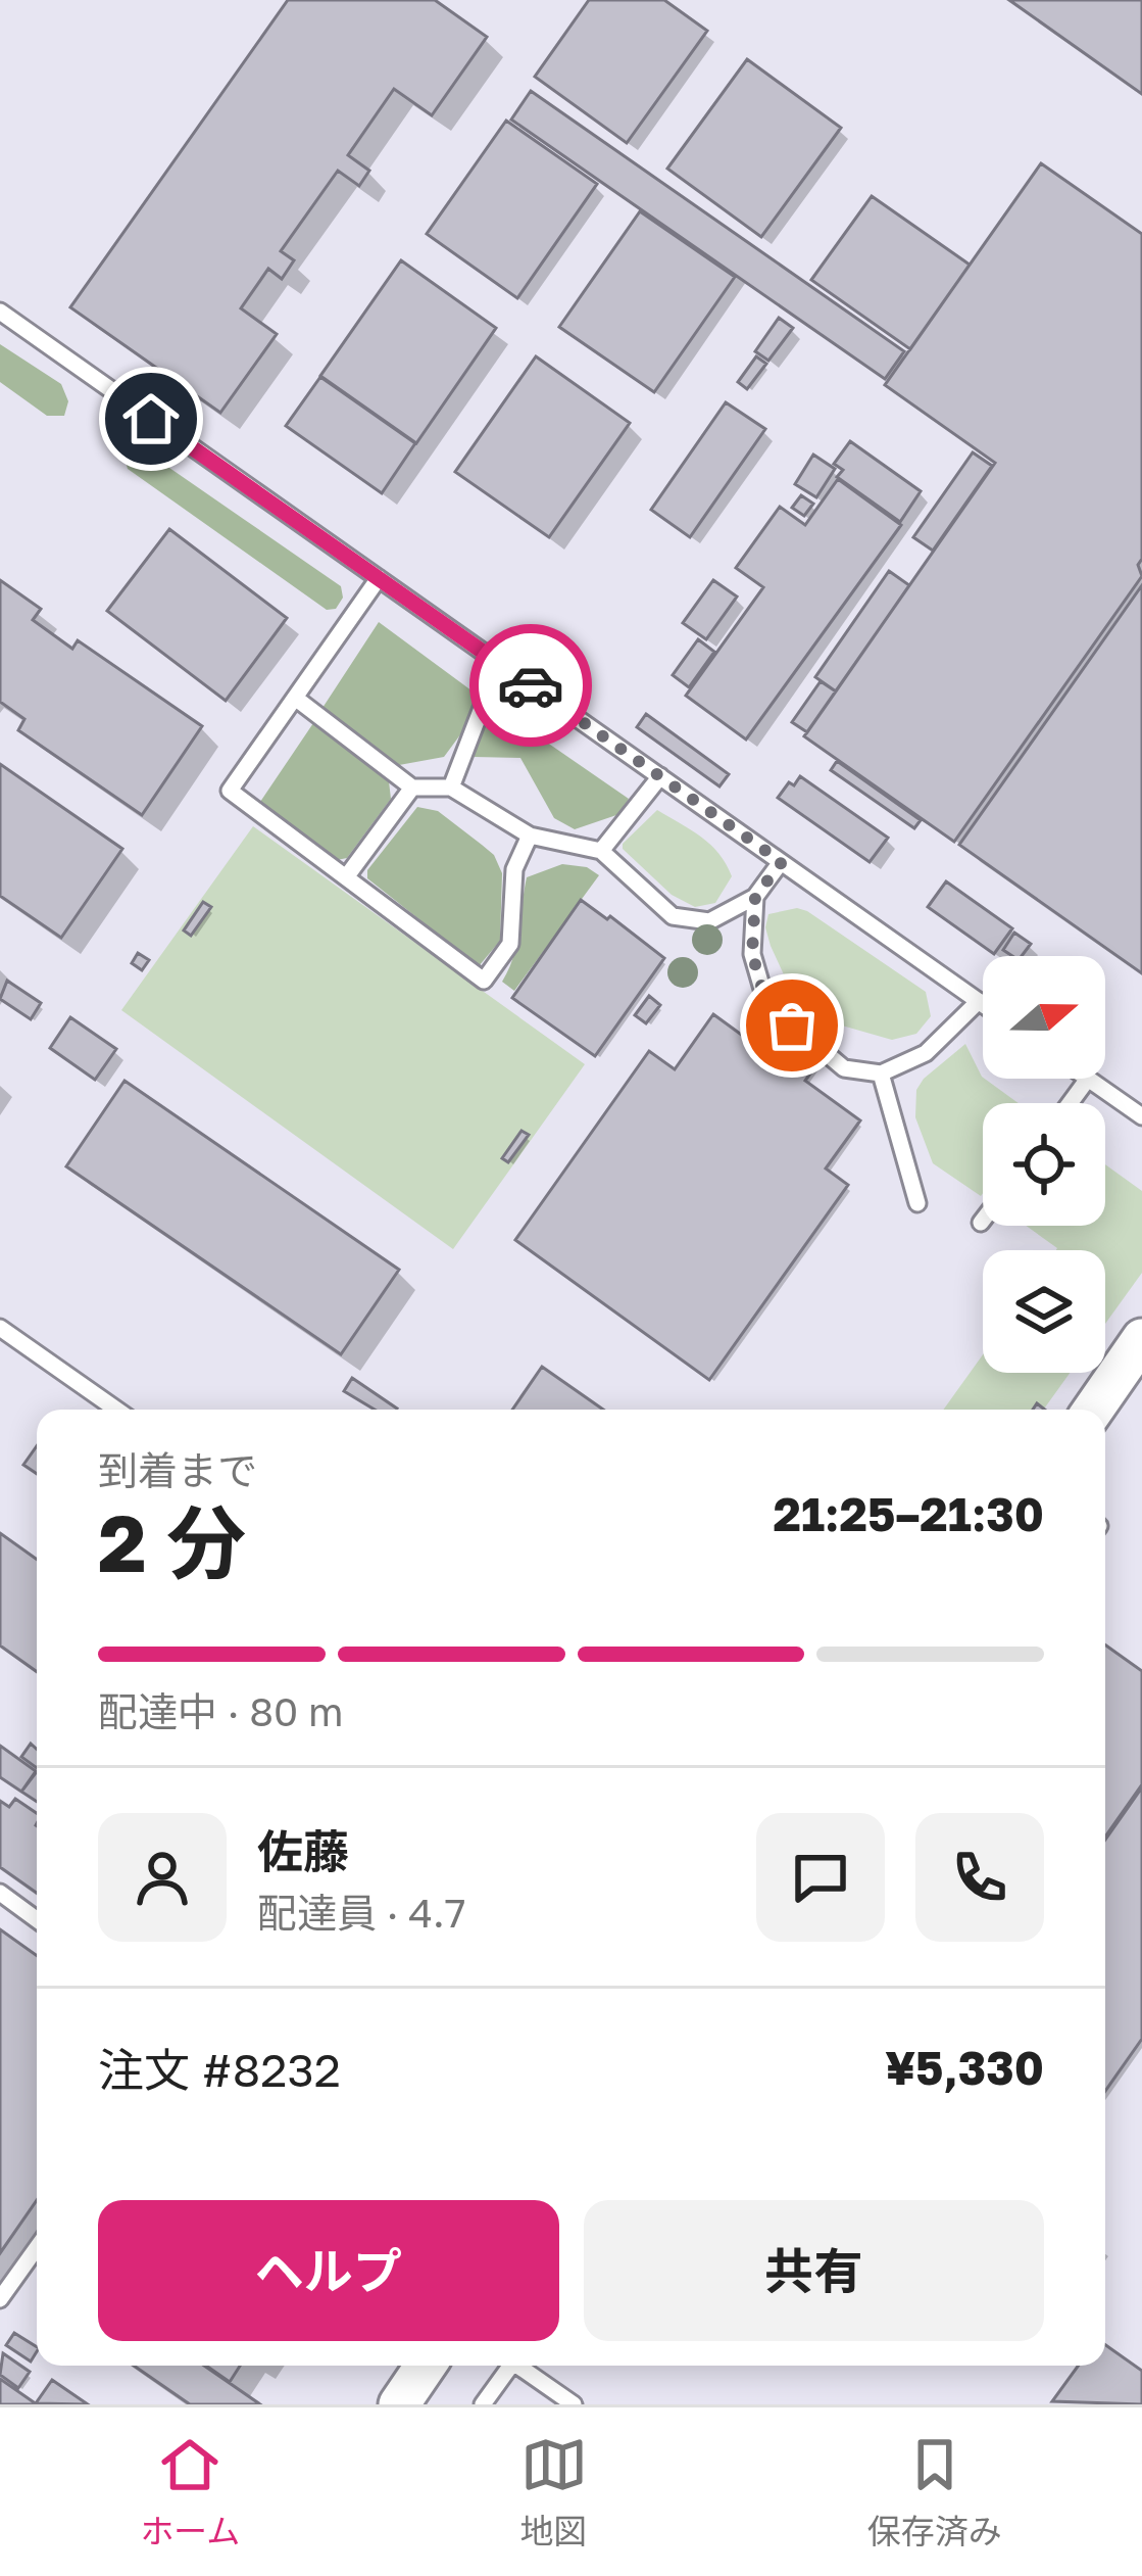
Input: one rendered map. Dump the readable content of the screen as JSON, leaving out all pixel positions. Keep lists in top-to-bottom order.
{
  "north": "right",
  "page": {
    "heading": ["2 分", "到着まで", "21:25–21:30"],
    "panel": [
      "佐藤",
      "配達員 · 4.7",
      "注文 #8232",
      "¥5,330"
    ],
    "bar": "配達中 · 80 m",
    "buttons": ["ヘルプ", "共有"],
    "tabs": ["ホーム", "地図", "保存済み"]
  }
}
